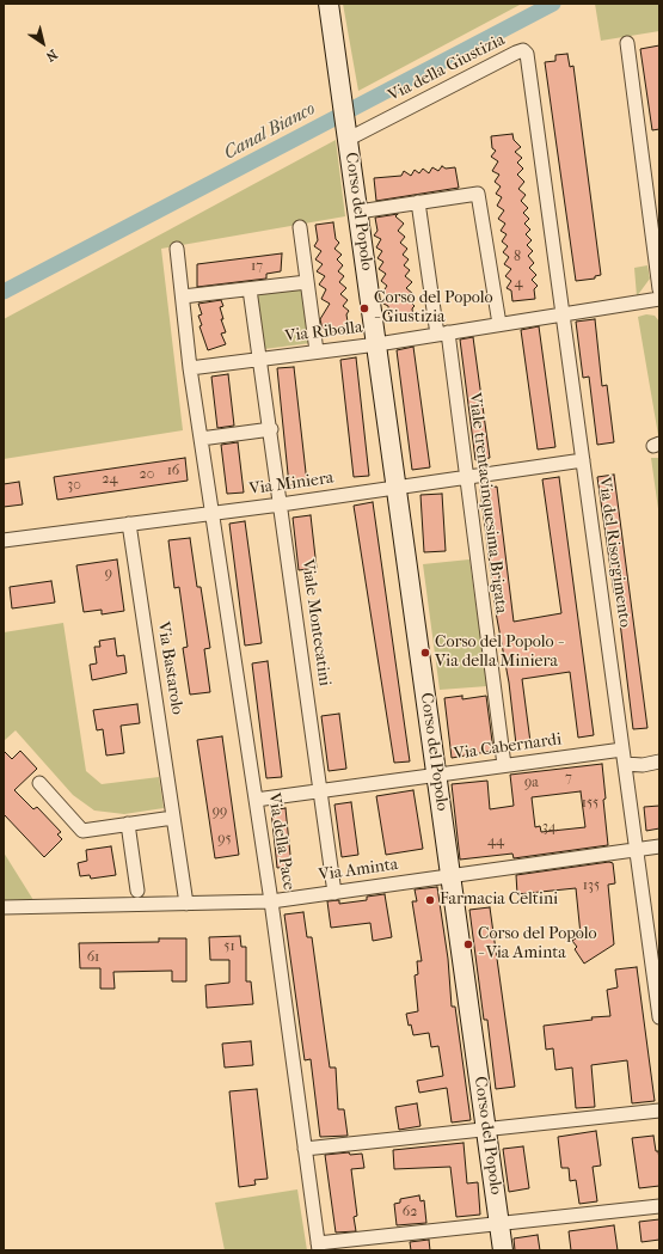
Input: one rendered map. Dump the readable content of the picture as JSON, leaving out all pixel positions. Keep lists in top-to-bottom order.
{
  "streets": {
    "street": [
      "Via della Giustizia",
      "Corso del Popolo",
      "Via Ribolla",
      "Via Miniera",
      "Viale trentacinquesima Brigata",
      "Via del Risorgimento",
      "Viale Montecatini",
      "Via Bastarolo",
      "Via Cabernardi",
      "Via della Pace",
      "Via Aminta"
    ]
  },
  "crossings": [
    ["Via della Giustizia", "Corso del Popolo"],
    ["Via della Giustizia", "Via del Risorgimento"],
    ["Corso del Popolo", "Via Ribolla"],
    ["Corso del Popolo", "Via Miniera"],
    ["Corso del Popolo", "Via Cabernardi"],
    ["Corso del Popolo", "Via Aminta"],
    ["Via Ribolla", "Viale trentacinquesima Brigata"],
    ["Via Ribolla", "Via del Risorgimento"],
    ["Via Ribolla", "Viale Montecatini"],
    ["Via Ribolla", "Via della Pace"],
    ["Via Miniera", "Viale trentacinquesima Brigata"],
    ["Via Miniera", "Via del Risorgimento"],
    ["Via Miniera", "Viale Montecatini"],
    ["Via Miniera", "Via Bastarolo"],
    ["Via Miniera", "Via della Pace"],
    ["Viale trentacinquesima Brigata", "Via Cabernardi"],
    ["Via del Risorgimento", "Via Cabernardi"],
    ["Via del Risorgimento", "Via Aminta"],
    ["Viale Montecatini", "Via Cabernardi"],
    ["Viale Montecatini", "Via Aminta"],
    ["Via Bastarolo", "Via Aminta"],
    ["Via Cabernardi", "Via della Pace"],
    ["Via della Pace", "Via Aminta"]
  ],
  "water": ["Canal Bianco"],
  "places": [
    "Corso del Popolo - Giustizia",
    "Corso del Popolo - Via della Miniera",
    "Farmacia Celtini",
    "Corso del Popolo - Via Aminta"
  ],
  "house_numbers": [
    "8",
    "17",
    "4",
    "16",
    "20",
    "24",
    "30",
    "9",
    "7",
    "9a",
    "155",
    "99",
    "34",
    "95",
    "44",
    "135",
    "51",
    "61",
    "62"
  ],
  "north": "bottom right"
}
